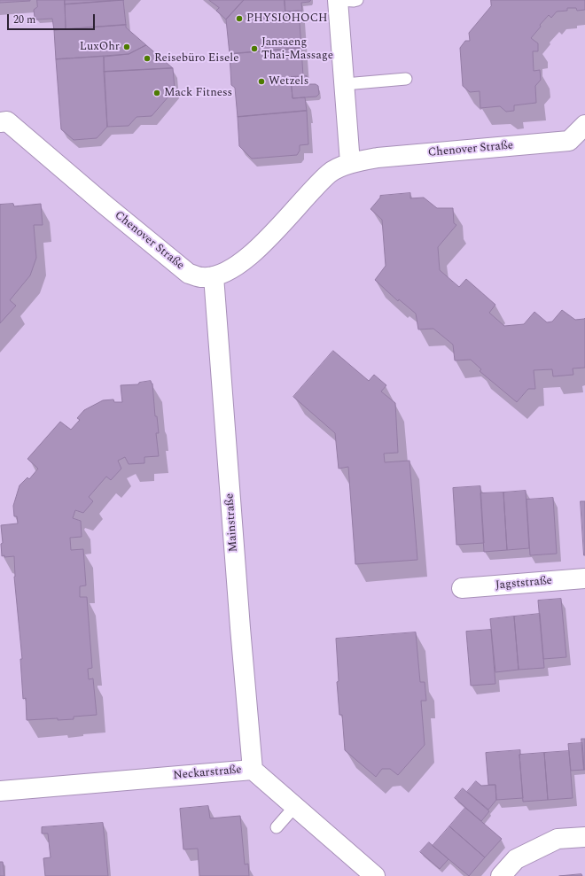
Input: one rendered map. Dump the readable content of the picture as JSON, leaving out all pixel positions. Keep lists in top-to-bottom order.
{
  "streets": {
    "street": [
      "Chenover Straße",
      "Mainstraße",
      "Jagststraße",
      "Neckarstraße"
    ]
  },
  "crossings": [
    ["Chenover Straße", "Mainstraße"],
    ["Mainstraße", "Neckarstraße"]
  ],
  "places": [
    "PHYSIOHOCH",
    "LuxOhr",
    "Jansaeng Thai-Massage",
    "Reisebüro Eisele",
    "Wetzels",
    "Mack Fitness"
  ],
  "scale_bar": "20 m"
}
